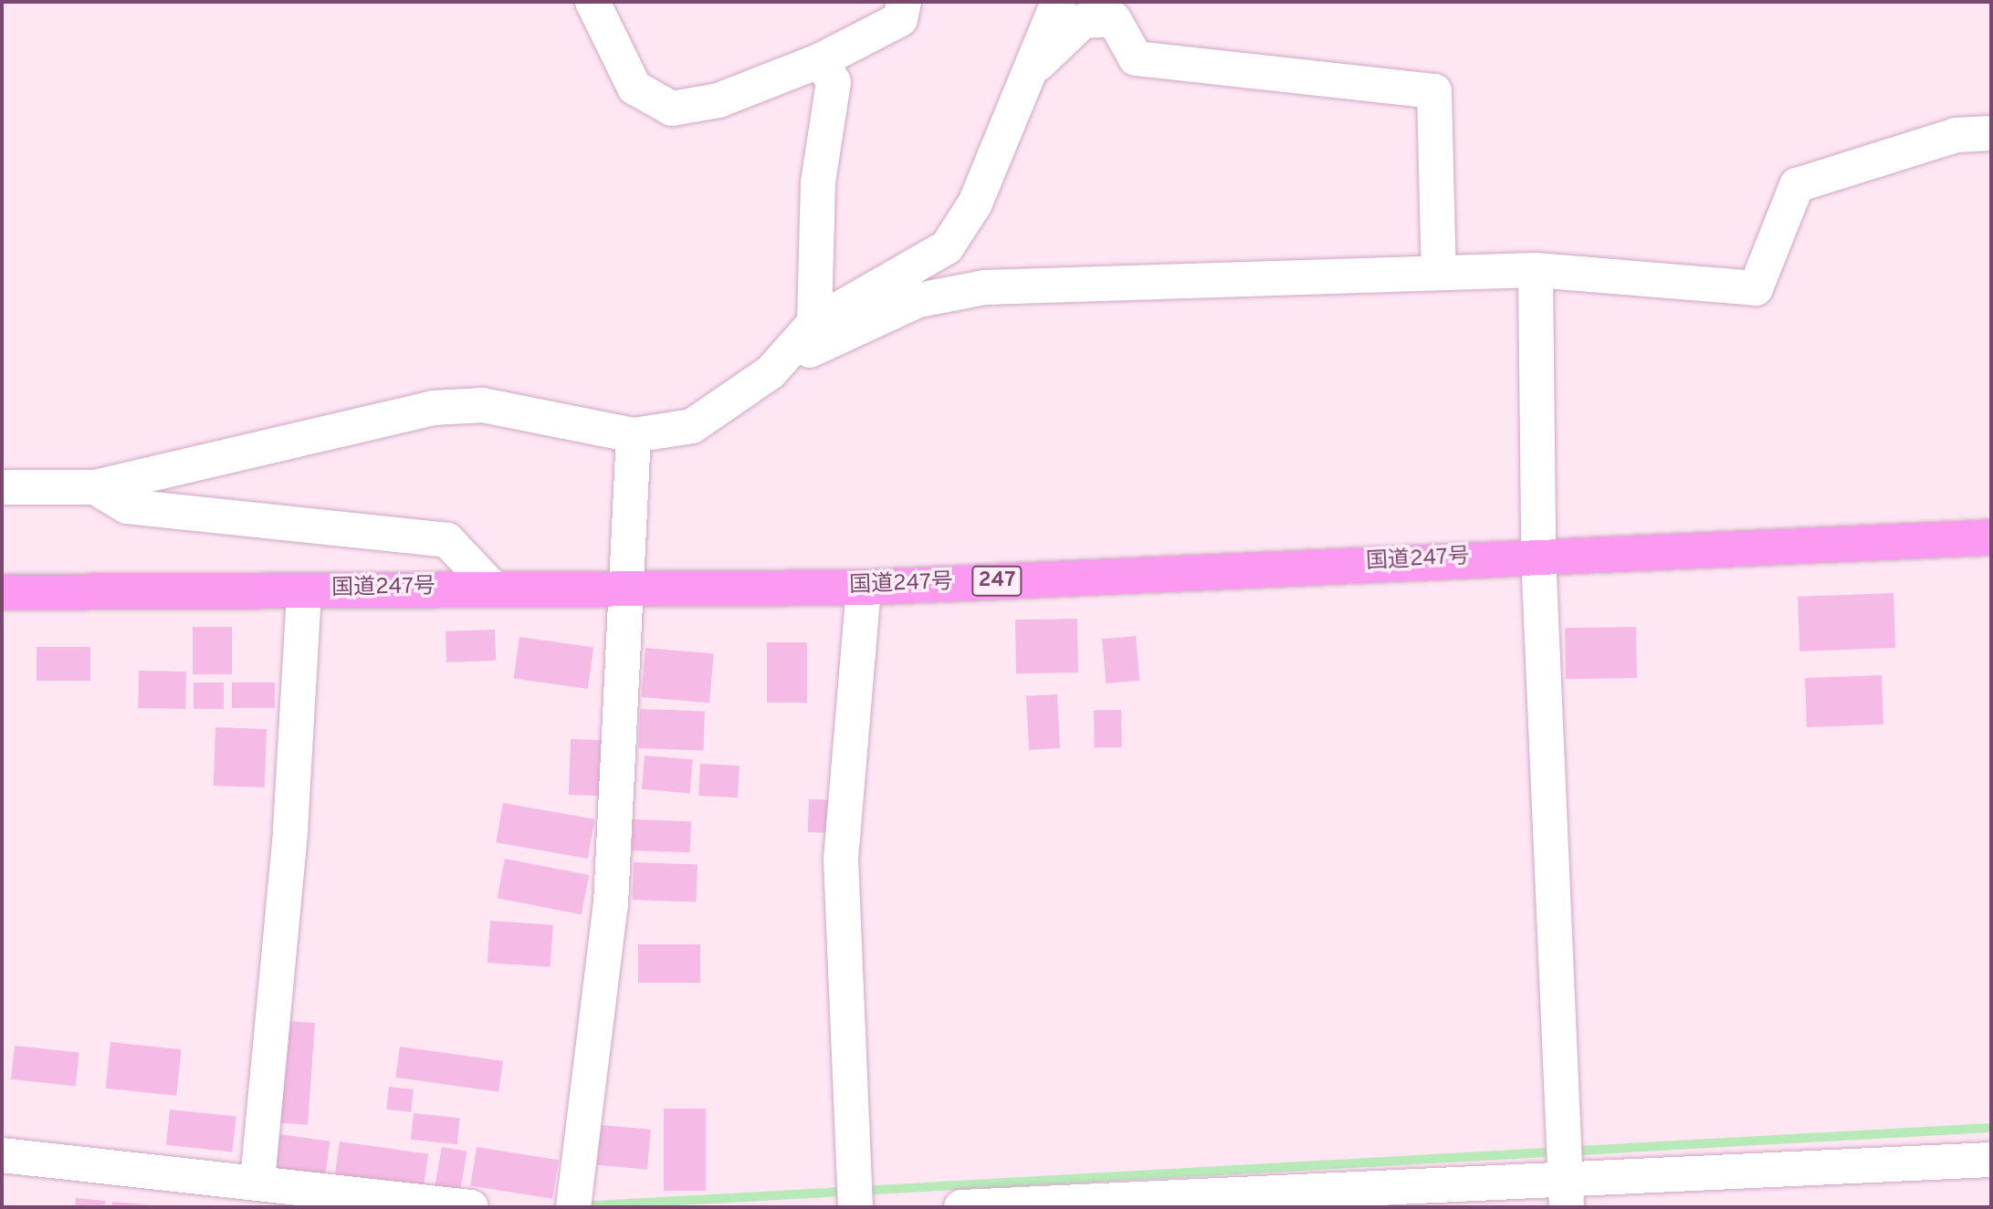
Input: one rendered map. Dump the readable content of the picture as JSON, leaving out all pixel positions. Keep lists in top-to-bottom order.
{
  "streets": {
    "highway": ["国道247号", "247"]
  }
}
